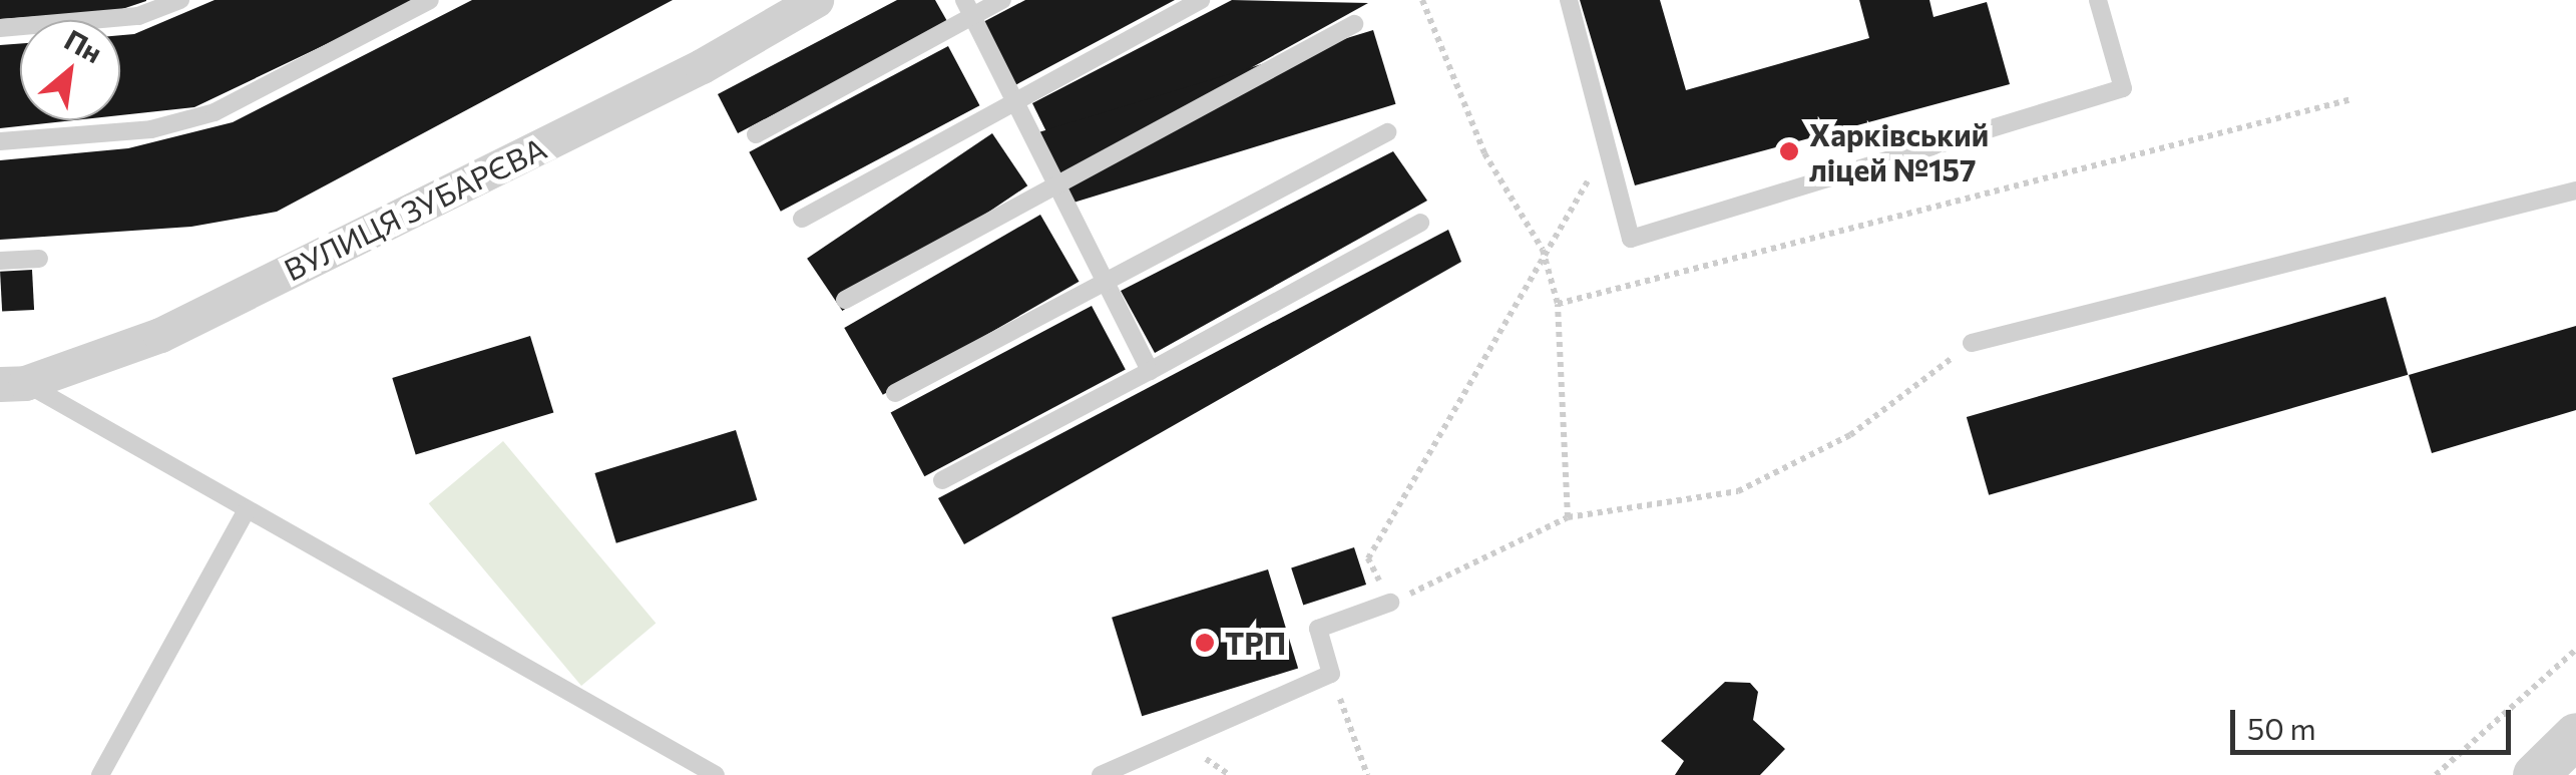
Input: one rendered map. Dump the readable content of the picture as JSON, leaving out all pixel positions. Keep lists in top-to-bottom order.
{
  "streets": {
    "street": ["ВУЛИЦЯ ЗУБАРЄВА"]
  },
  "places": ["Харківський ліцей №157", "ТРП"],
  "scale_bar": "50 m",
  "north": "top right"
}
